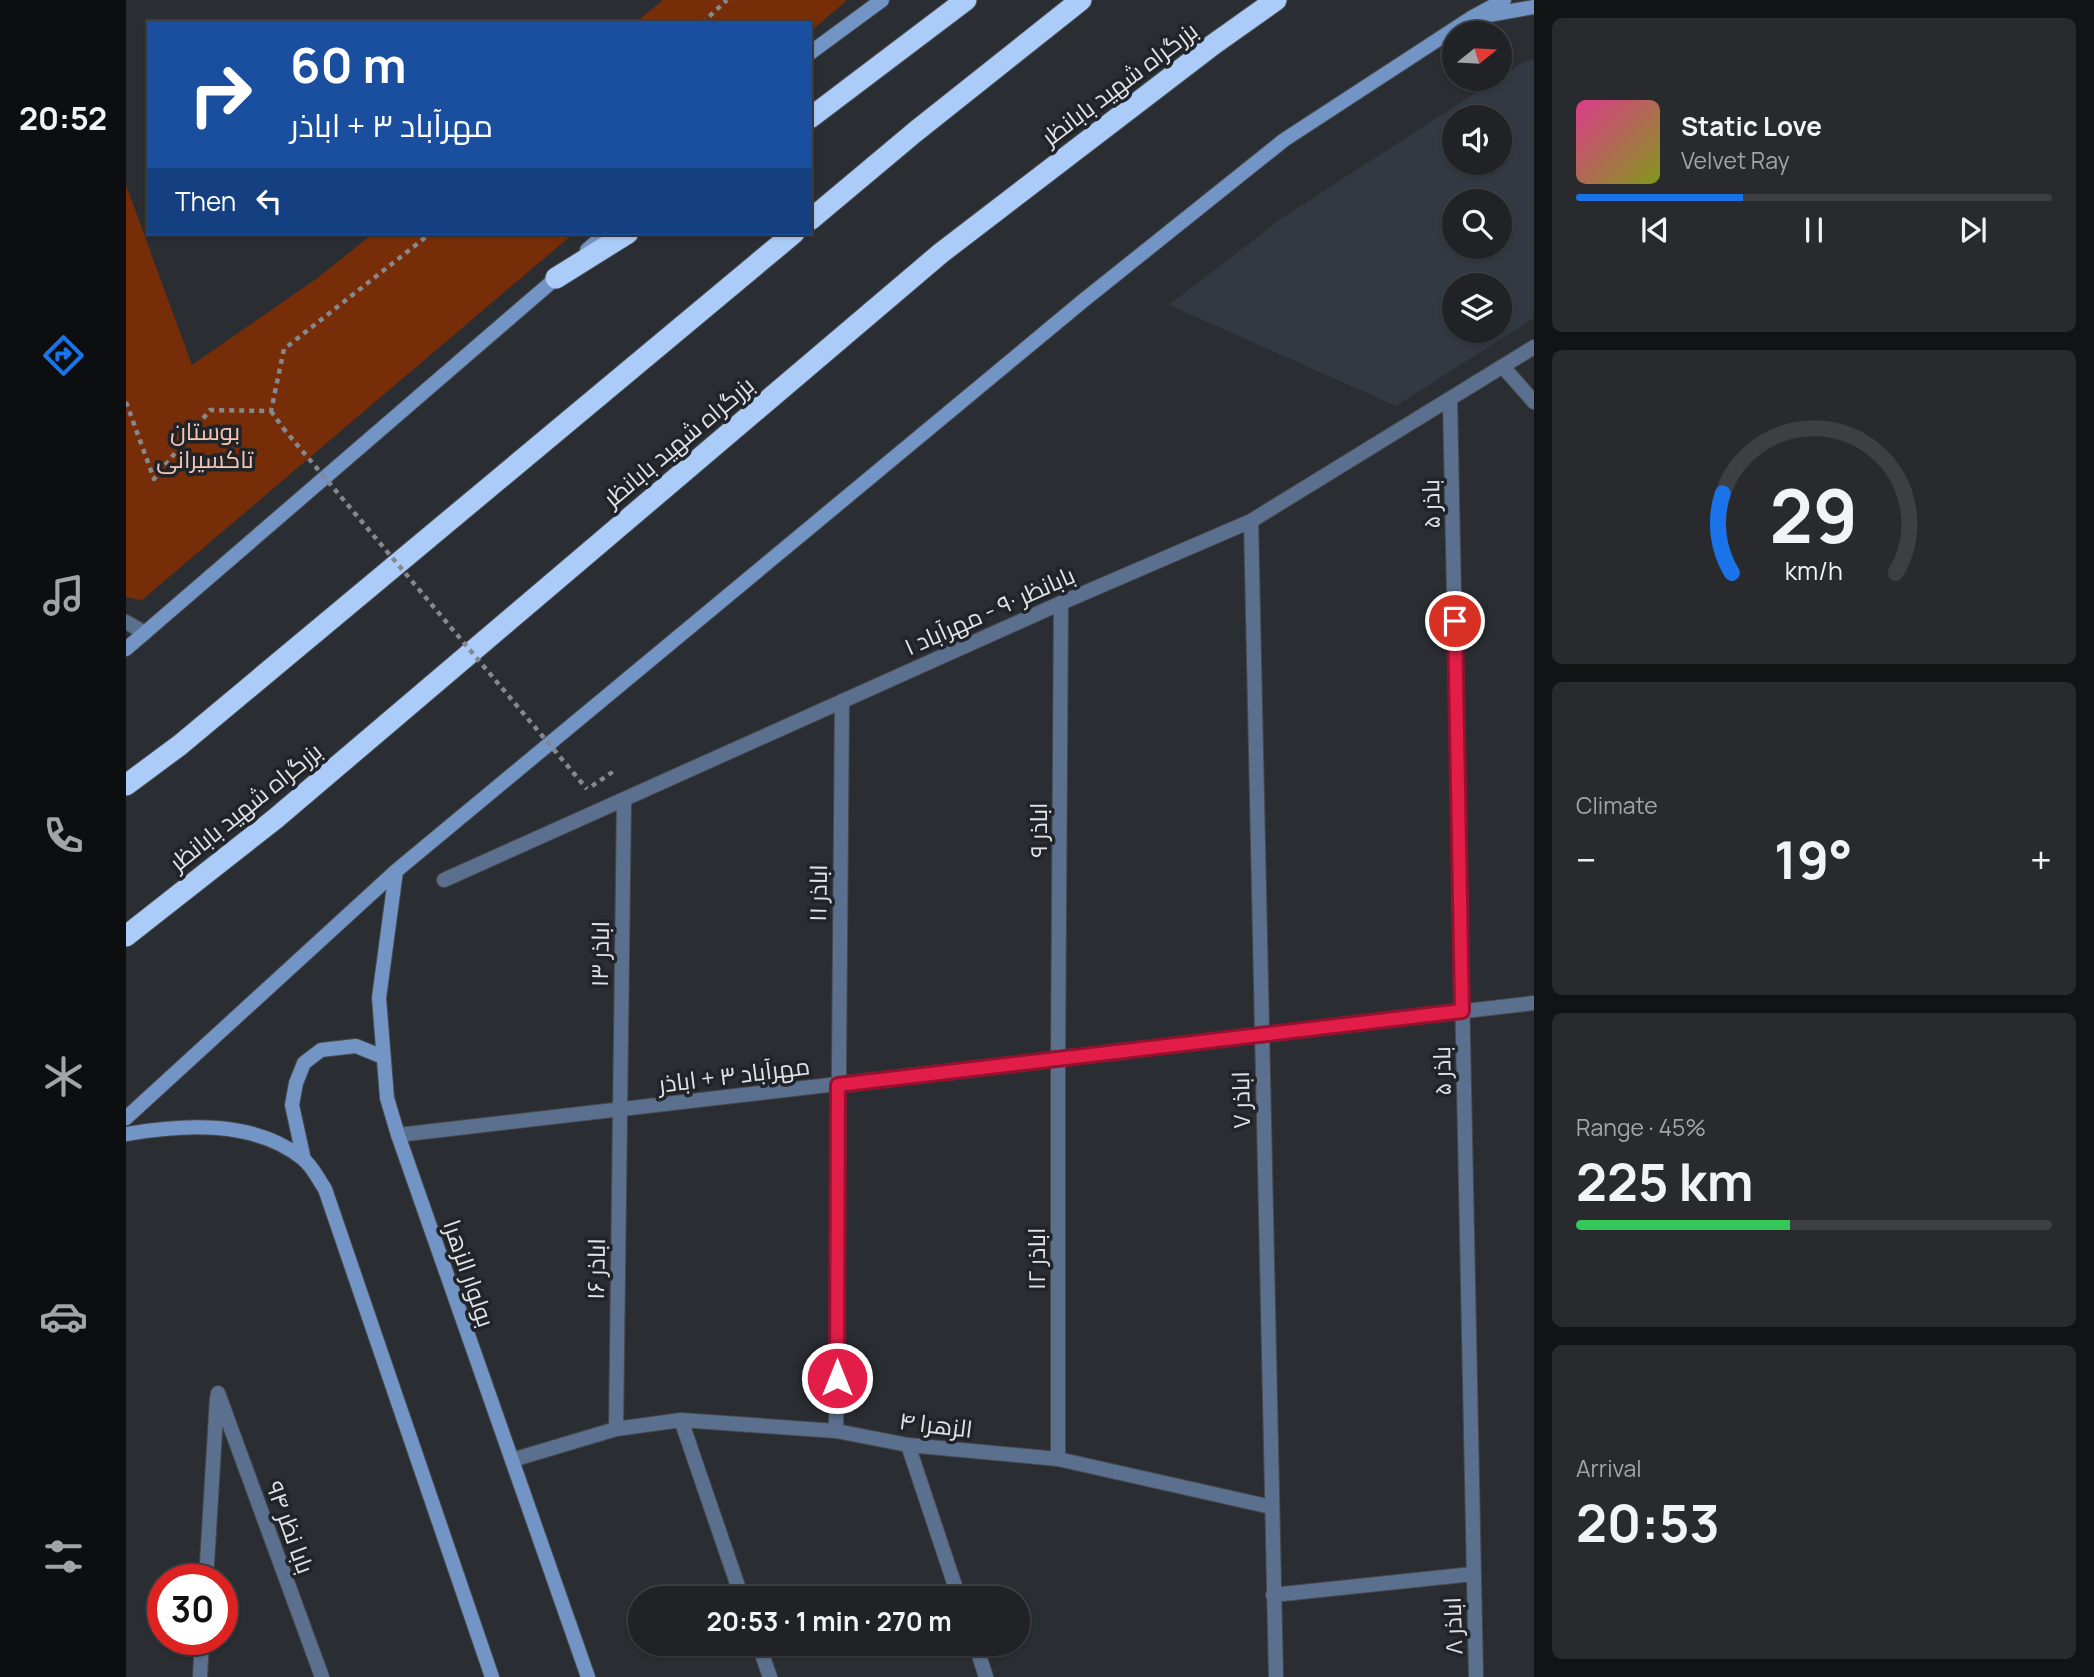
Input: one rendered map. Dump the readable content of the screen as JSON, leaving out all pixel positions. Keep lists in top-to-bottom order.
{
  "streets": {
    "highway": ["بزرگراه شهید بابانظر"],
    "main road": ["بولوار الزهرا"],
    "street": [
      "باذر ۵",
      "بابانظر ۹۰ - مهرآباد ۱",
      "اباذر ۹",
      "اباذر ۱۱",
      "اباذر ۱۳",
      "مهرآباد ۳ + اباذر",
      "اباذر ۷",
      "اباذر ۱۲",
      "اباذر ۱۶",
      "الزهرا ۴",
      "بابا نظر ۹۴",
      "اباذر ۸"
    ]
  },
  "crossings": [
    ["باذر ۵", "بابانظر ۹۰ - مهرآباد ۱"],
    ["باذر ۵", "مهرآباد ۳ + اباذر"],
    ["باذر ۵", "اباذر ۸"],
    ["بابانظر ۹۰ - مهرآباد ۱", "اباذر ۹"],
    ["بابانظر ۹۰ - مهرآباد ۱", "اباذر ۱۱"],
    ["بابانظر ۹۰ - مهرآباد ۱", "اباذر ۱۳"],
    ["بابانظر ۹۰ - مهرآباد ۱", "اباذر ۷"],
    ["اباذر ۹", "مهرآباد ۳ + اباذر"],
    ["اباذر ۹", "اباذر ۱۲"],
    ["اباذر ۱۱", "مهرآباد ۳ + اباذر"],
    ["اباذر ۱۱", "الزهرا ۴"],
    ["اباذر ۱۳", "مهرآباد ۳ + اباذر"],
    ["اباذر ۱۳", "اباذر ۱۶"],
    ["مهرآباد ۳ + اباذر", "اباذر ۷"],
    ["مهرآباد ۳ + اباذر", "اباذر ۱۲"],
    ["مهرآباد ۳ + اباذر", "اباذر ۱۶"],
    ["مهرآباد ۳ + اباذر", "بولوار الزهرا"],
    ["اباذر ۷", "الزهرا ۴"],
    ["اباذر ۱۲", "الزهرا ۴"],
    ["اباذر ۱۶", "الزهرا ۴"],
    ["بولوار الزهرا", "الزهرا ۴"]
  ],
  "parks": ["بوستان تاکسیرانی"],
  "north": "right",
  "page": {
    "tabs": "20:52",
    "turn": ["60 m", "مهرآباد ۳ + اباذر"],
    "song": ["Static Love", "Velvet Ray"],
    "then": "Then",
    "tile": [
      "Climate",
      ["Range · 45%", "225 km"],
      ["Arrival", "20:53"]
    ],
    "heat": ["−", "19°", "+"],
    "limit": "30",
    "trip": "20:53 · 1 min · 270 m",
    "gauge": ["29", "km/h"]
  }
}
